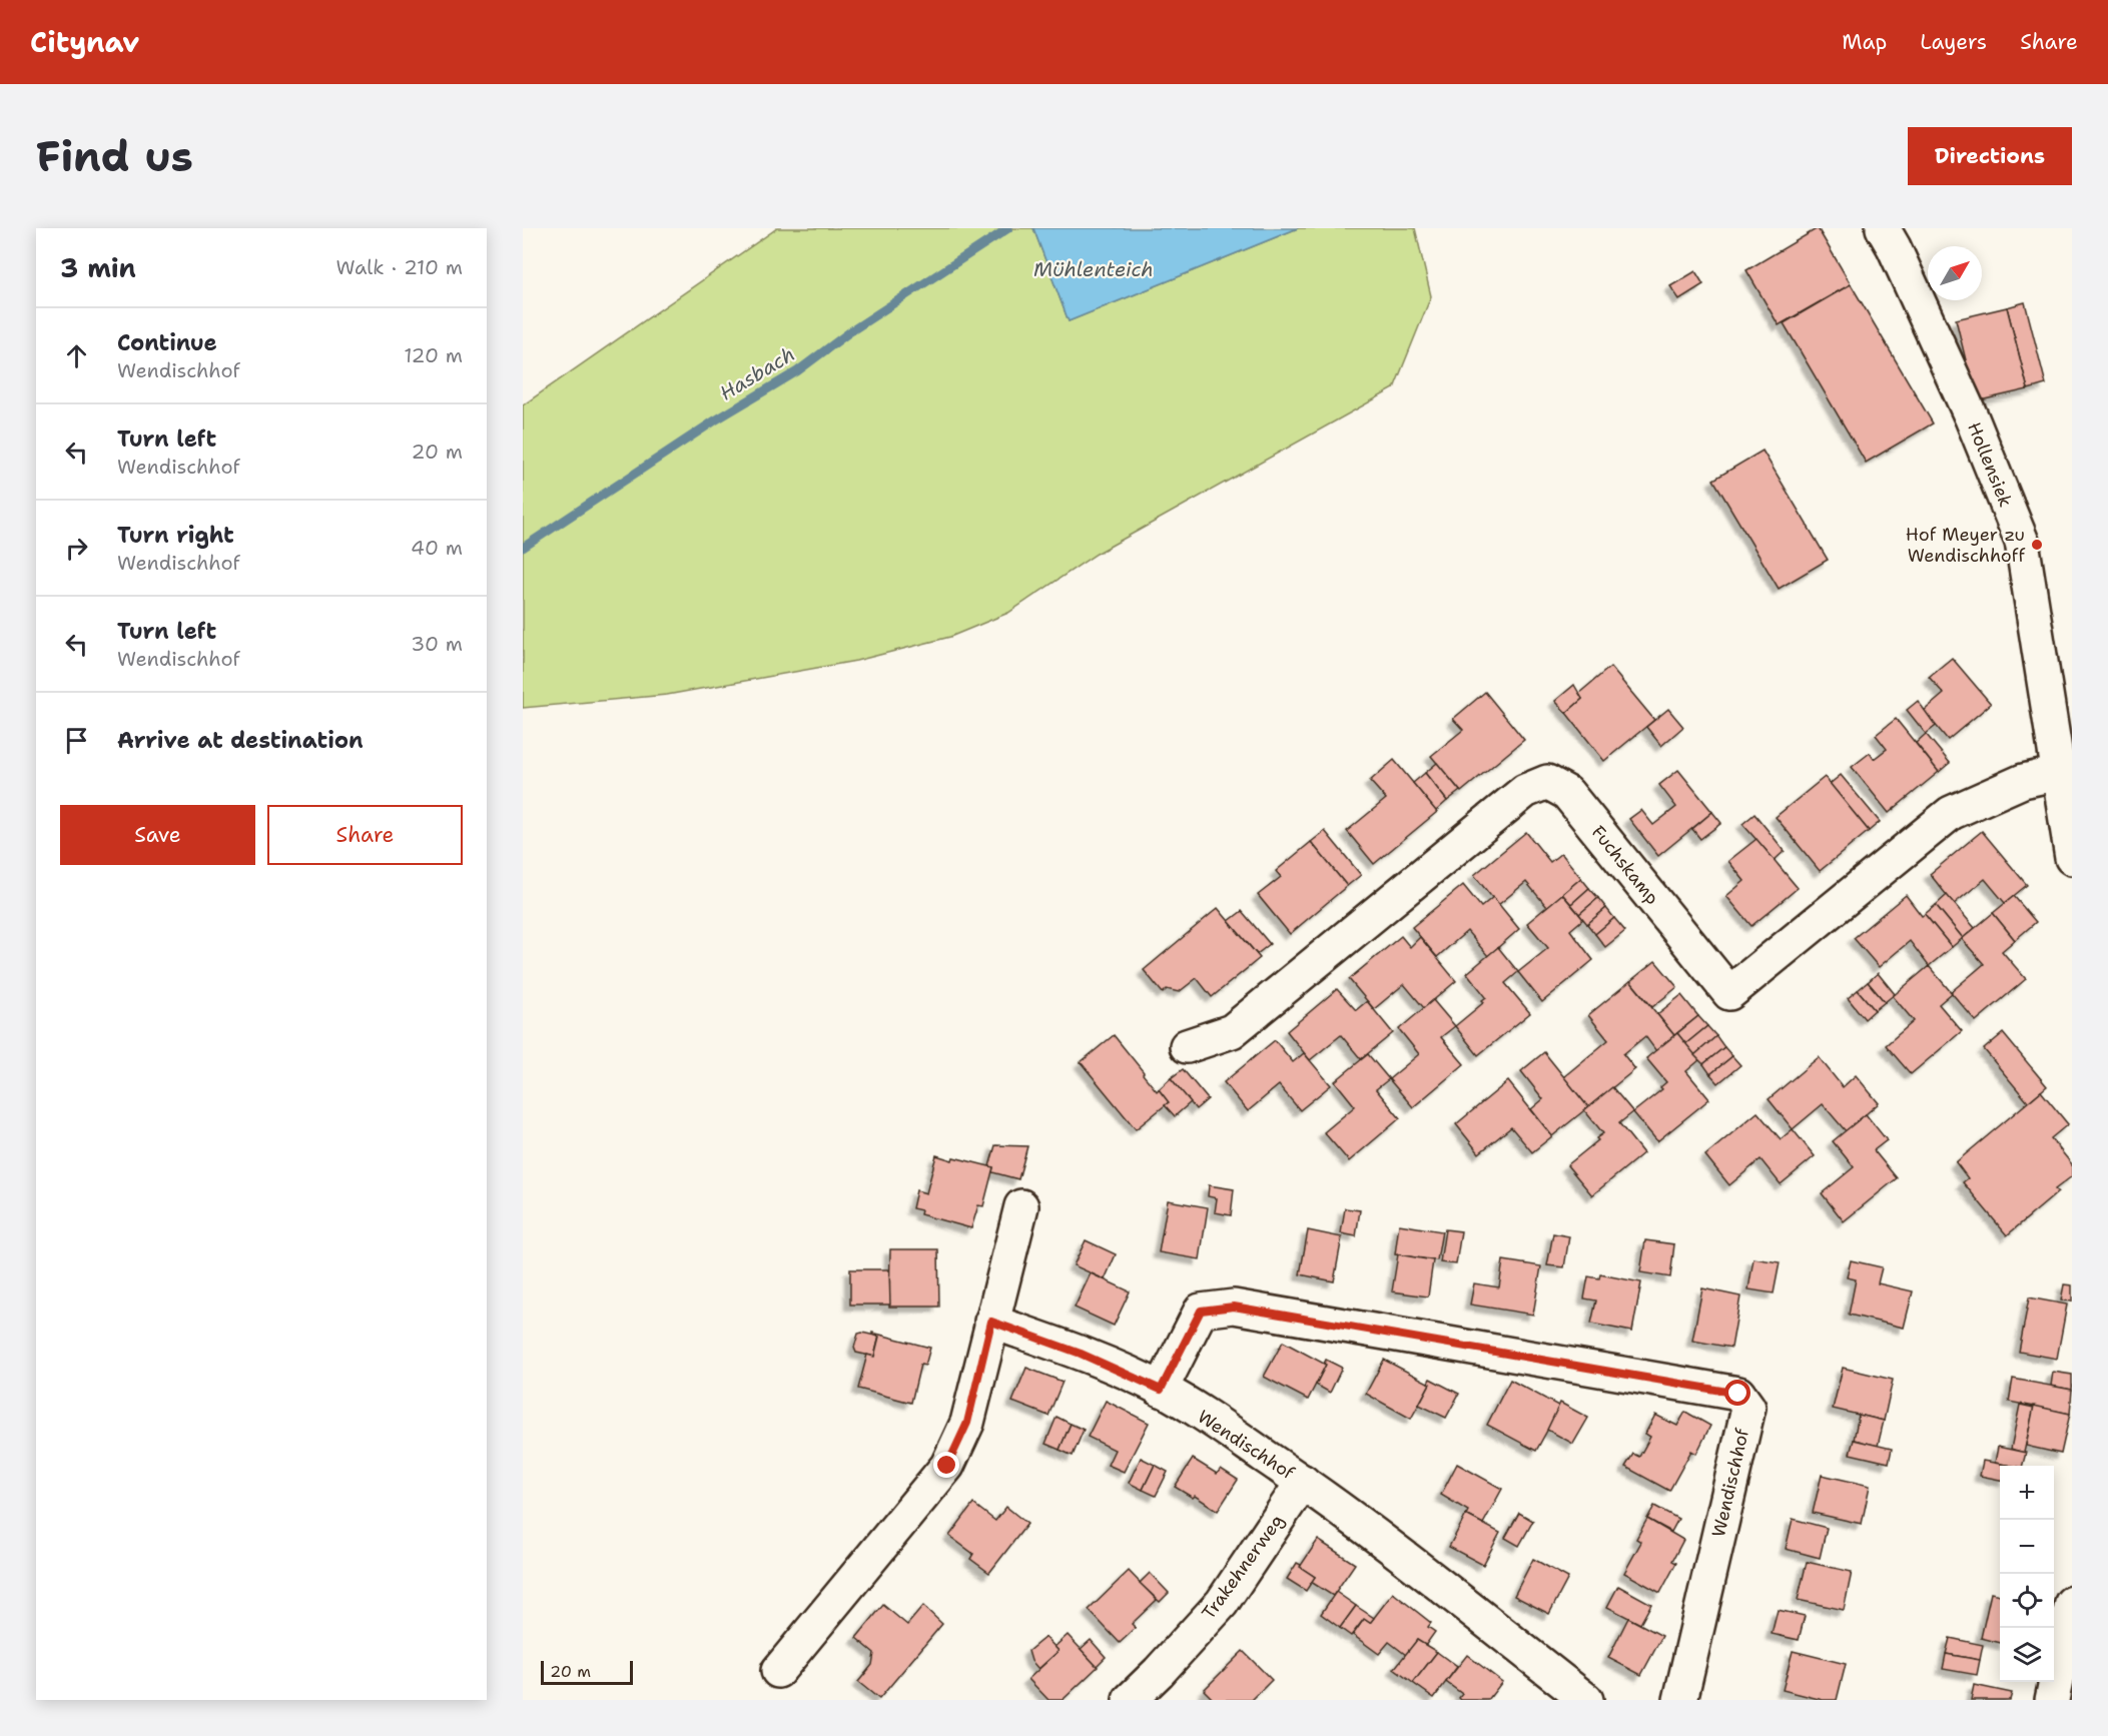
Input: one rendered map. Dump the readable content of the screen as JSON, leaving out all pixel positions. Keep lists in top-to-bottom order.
{
  "streets": {
    "street": [
      "Hollensiek",
      "Fuchskamp",
      "Wendischhof",
      "Trakehnerweg"
    ]
  },
  "crossings": [
    ["Hollensiek", "Fuchskamp"],
    ["Wendischhof", "Trakehnerweg"]
  ],
  "water": ["Mühlenteich", "Hasbach"],
  "places": ["Hof Meyer zu Wendischhoff"],
  "scale_bar": "20 m",
  "north": "top right",
  "page": {
    "header": "Citynav",
    "nav": ["Map", "Layers", "Share"],
    "buttons": [
      "Directions",
      ["Save", "Share"]
    ],
    "title": "Find us",
    "heading": ["3 min", "Walk · 210 m"],
    "list": [
      ["Continue", "Wendischhof", "120 m"],
      ["Turn left", "Wendischhof", "20 m"],
      ["Turn right", "Wendischhof", "40 m"],
      ["Turn left", "Wendischhof", "30 m"],
      "Arrive at destination"
    ],
    "map_buttons": ["+", "−"],
    "scale": "20 m"
  }
}
